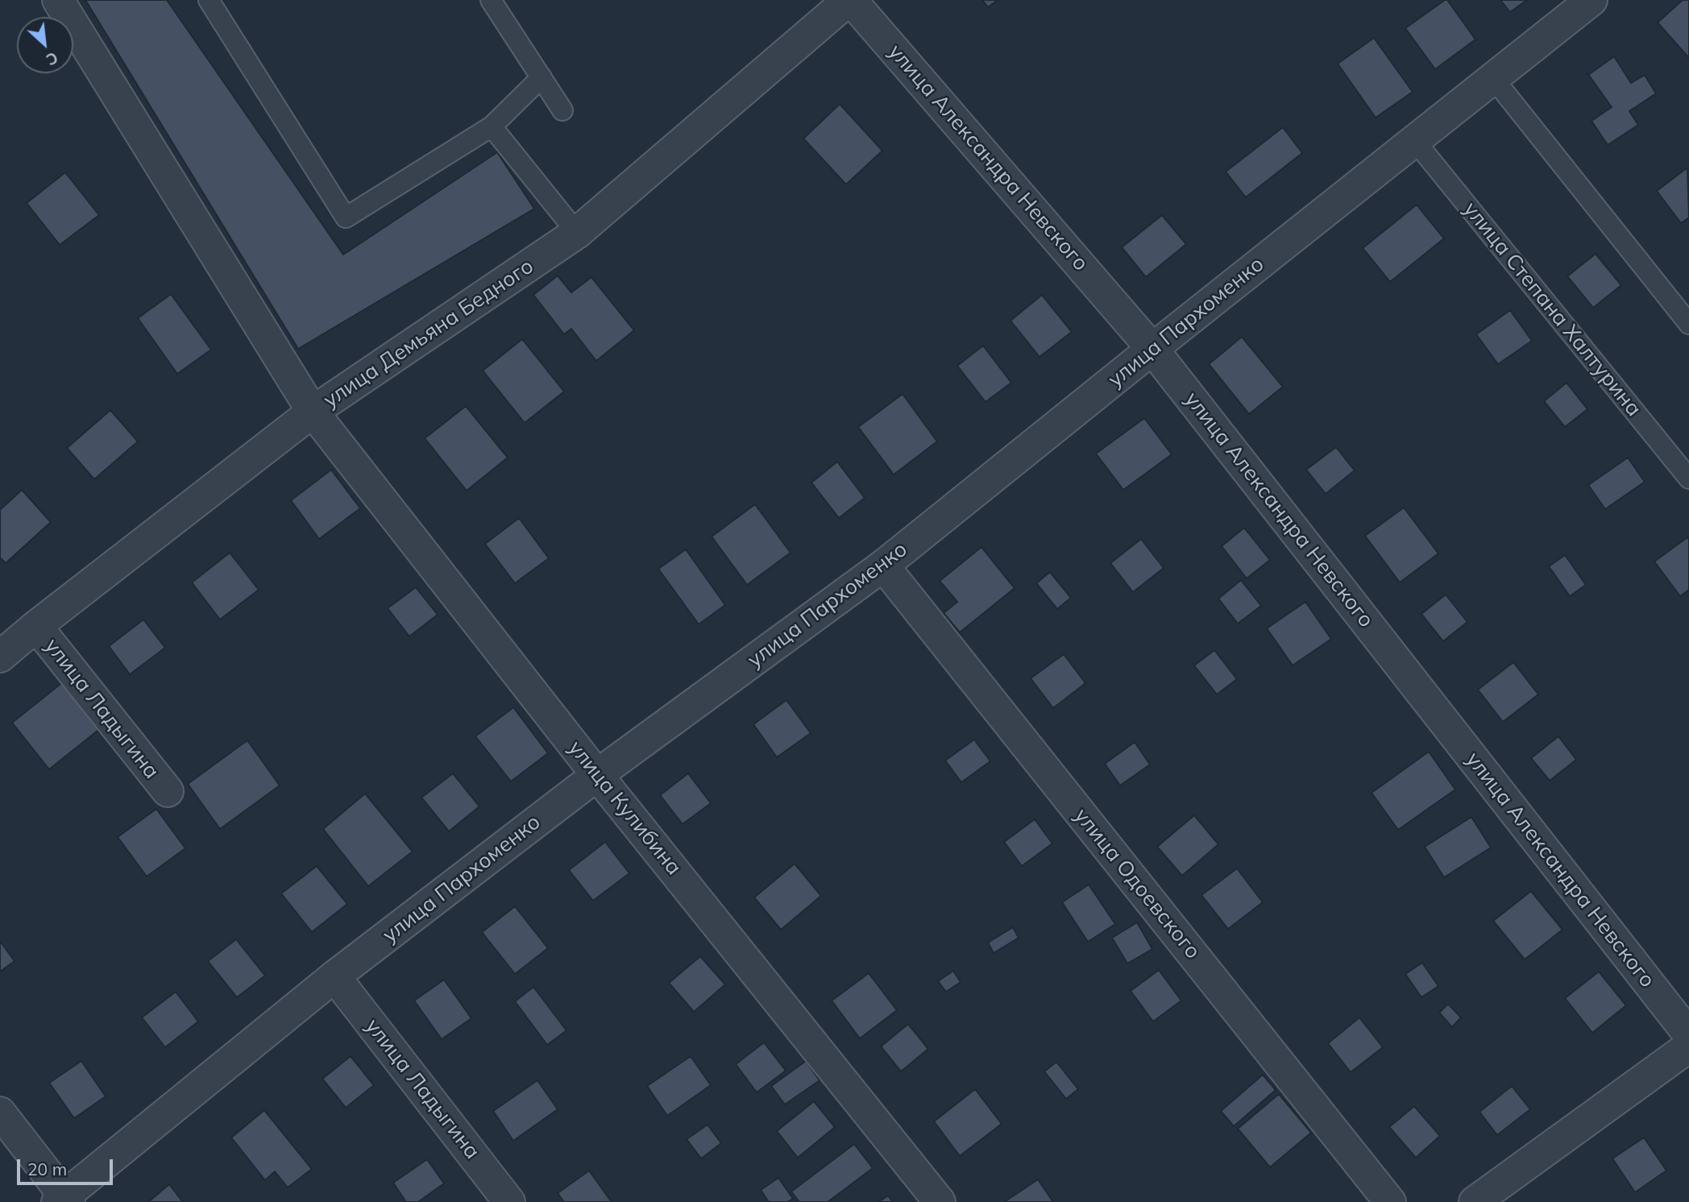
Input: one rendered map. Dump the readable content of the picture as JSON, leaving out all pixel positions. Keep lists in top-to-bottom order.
{
  "streets": {
    "street": [
      "улица Александра Невского",
      "улица Пархоменко",
      "улица Демьяна Бедного",
      "улица Ладыгина",
      "улица Кулибина",
      "улица Одоевского"
    ],
    "lane": ["улица Степана Халтурина"]
  },
  "crossings": [
    ["улица Александра Невского", "улица Пархоменко"],
    ["улица Александра Невского", "улица Демьяна Бедного"],
    ["улица Степана Халтурина", "улица Пархоменко"],
    ["улица Пархоменко", "улица Ладыгина"],
    ["улица Пархоменко", "улица Кулибина"],
    ["улица Пархоменко", "улица Одоевского"],
    ["улица Демьяна Бедного", "улица Ладыгина"],
    ["улица Демьяна Бедного", "улица Кулибина"]
  ],
  "scale_bar": "20 m",
  "north": "bottom right"
}
